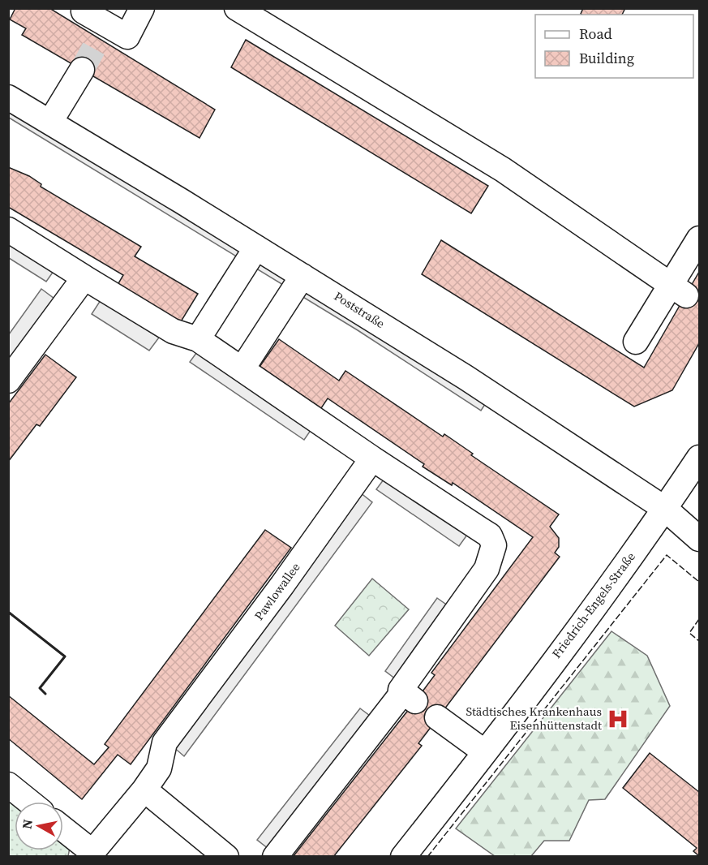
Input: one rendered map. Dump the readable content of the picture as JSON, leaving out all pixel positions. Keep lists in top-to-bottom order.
{
  "streets": {
    "street": ["Poststraße", "Pawlowallee", "Friedrich-Engels-Straße"]
  },
  "crossings": [
    ["Poststraße", "Friedrich-Engels-Straße"]
  ],
  "places": {
    "hospital": ["Städtisches Krankenhaus Eisenhüttenstadt"]
  },
  "legend": ["Road", "Building"],
  "north": "left"
}
